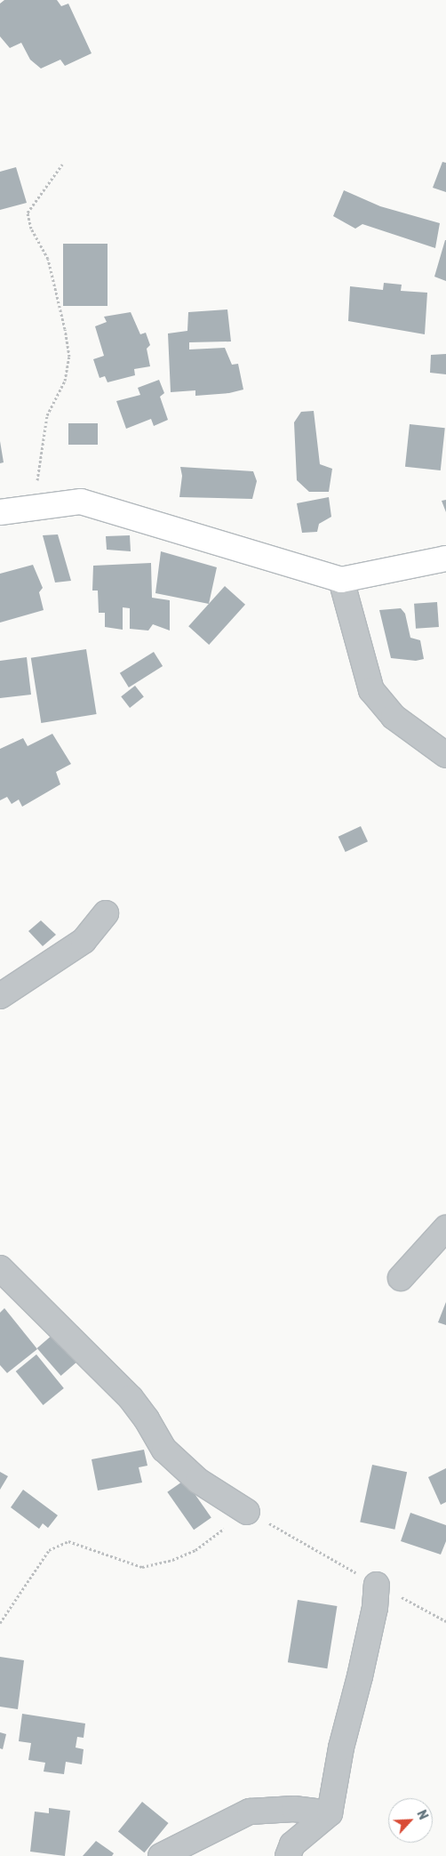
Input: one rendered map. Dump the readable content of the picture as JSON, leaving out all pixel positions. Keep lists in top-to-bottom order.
{
  "north": "top right"
}
